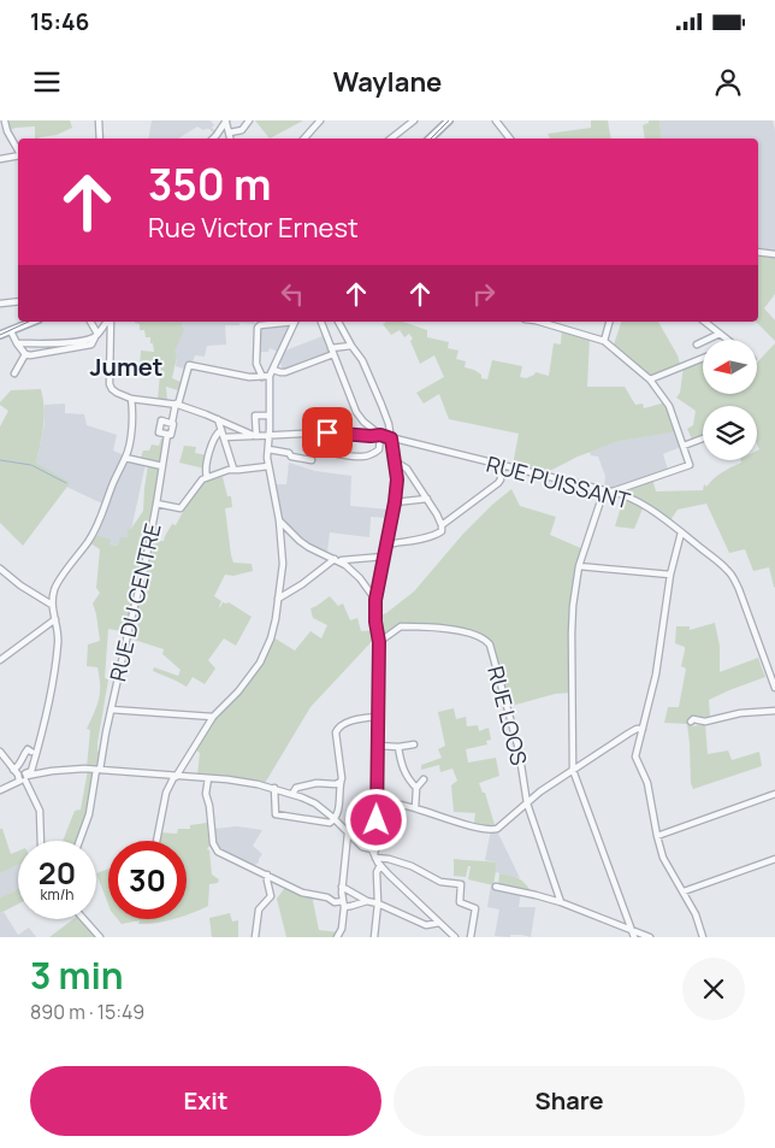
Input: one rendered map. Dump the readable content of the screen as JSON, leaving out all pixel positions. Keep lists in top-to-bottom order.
{
  "streets": {
    "street": ["RUE PUISSANT", "RUE DU CENTRE", "RUE LOOS"]
  },
  "districts": ["Jumet"],
  "north": "left",
  "page": {
    "status": "15:46",
    "header": "Waylane",
    "turn": ["350 m", "Rue Victor Ernest"],
    "speed": "20 km/h",
    "limit": "30",
    "heading": ["3 min", "890 m · 15:49"],
    "buttons": ["Exit", "Share"]
  }
}
